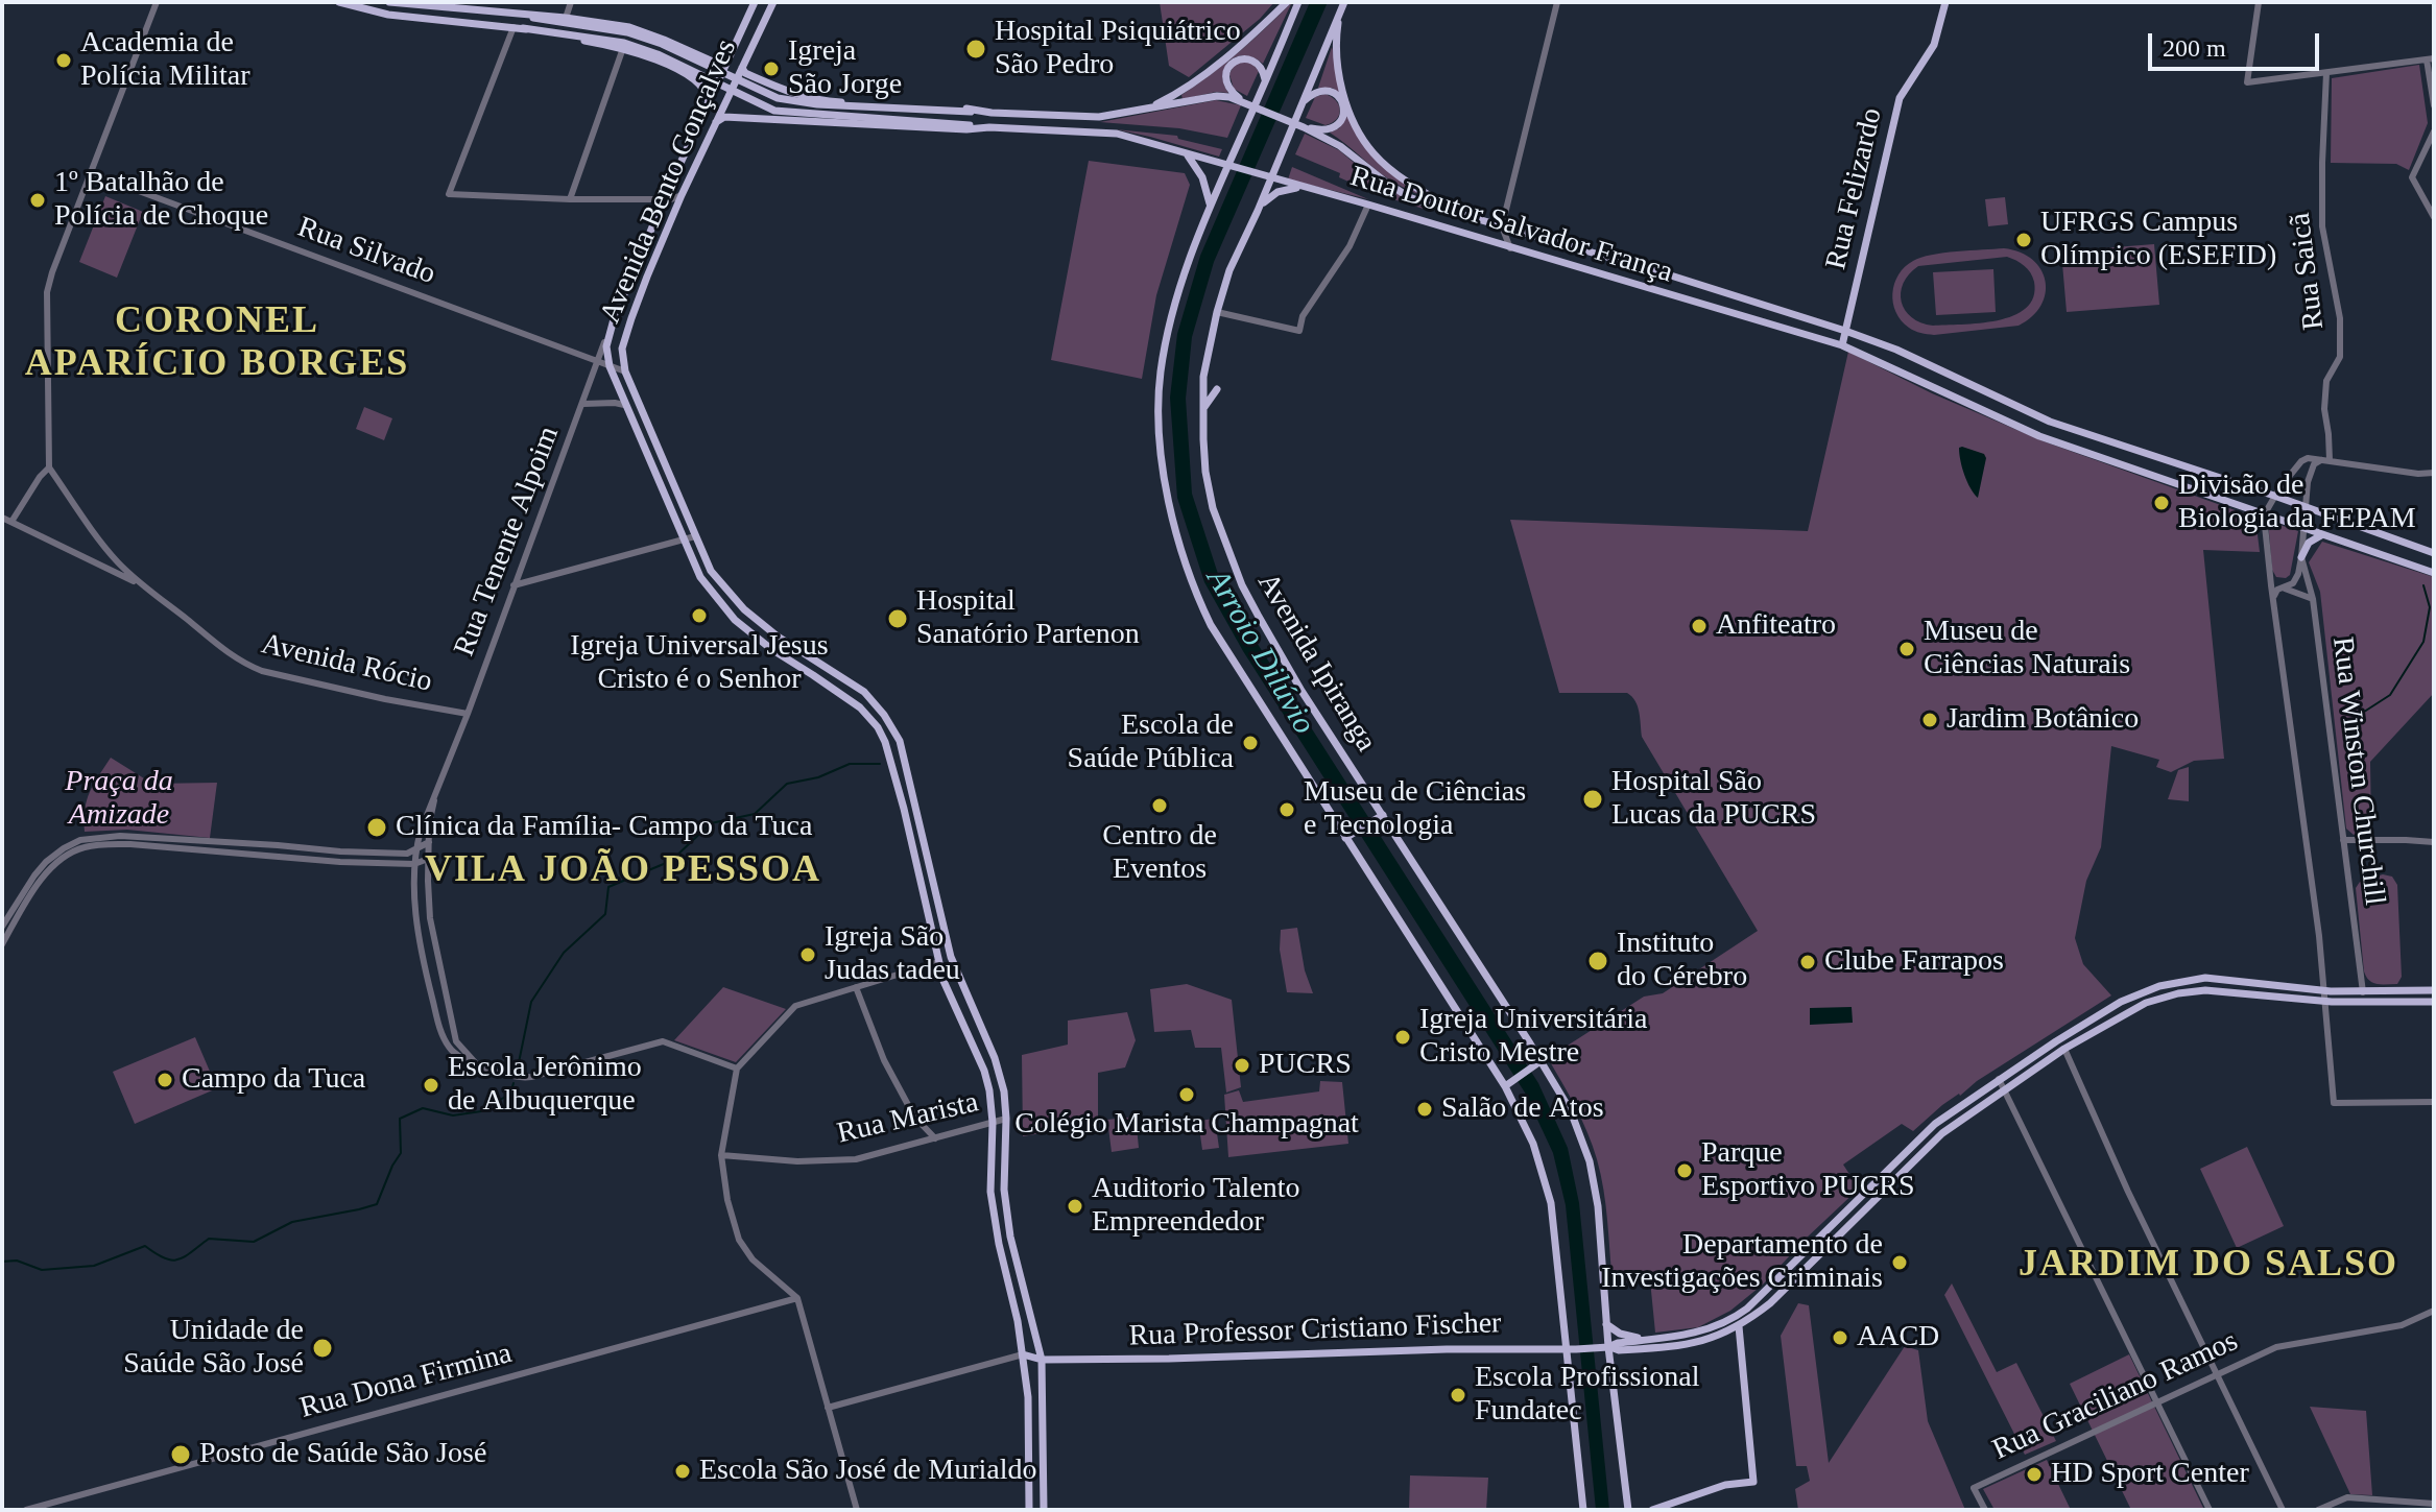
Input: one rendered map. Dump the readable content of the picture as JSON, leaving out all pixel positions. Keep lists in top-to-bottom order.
{
  "streets": {
    "main road": [
      "Avenida Bento Gonçalves",
      "Rua Felizardo",
      "Rua Doutor Salvador França",
      "Avenida Ipiranga",
      "Rua Professor Cristiano Fischer"
    ],
    "street": [
      "Rua Silvado",
      "Rua Saicã",
      "Rua Tenente Alpoim",
      "Avenida Rócio",
      "Rua Winston Churchill",
      "Rua Marista",
      "Rua Dona Firmina",
      "Rua Graciliano Ramos"
    ]
  },
  "crossings": [
    ["Avenida Bento Gonçalves", "Rua Doutor Salvador França"],
    ["Avenida Bento Gonçalves", "Rua Silvado"],
    ["Avenida Bento Gonçalves", "Rua Tenente Alpoim"],
    ["Avenida Bento Gonçalves", "Rua Marista"],
    ["Avenida Bento Gonçalves", "Rua Professor Cristiano Fischer"],
    ["Rua Felizardo", "Rua Doutor Salvador França"],
    ["Rua Doutor Salvador França", "Avenida Ipiranga"],
    ["Rua Silvado", "Rua Tenente Alpoim"],
    ["Rua Tenente Alpoim", "Avenida Rócio"],
    ["Avenida Ipiranga", "Rua Professor Cristiano Fischer"],
    ["Rua Winston Churchill", "Rua Professor Cristiano Fischer"]
  ],
  "districts": ["CORONEL APARÍCIO BORGES", "VILA JOÃO PESSOA", "JARDIM DO SALSO"],
  "water": ["Arroio Dilúvio"],
  "parks": ["Praça da Amizade"],
  "places": [
    "Hospital Psiquiátrico São Pedro",
    "Academia de Polícia Militar",
    "Igreja São Jorge",
    "1º Batalhão de Polícia de Choque",
    "UFRGS Campus Olímpico (ESEFID)",
    "Divisão de Biologia da FEPAM",
    "Igreja Universal Jesus Cristo é o Senhor",
    "Hospital Sanatório Partenon",
    "Anfiteatro",
    "Museu de Ciências Naturais",
    "Jardim Botânico",
    "Escola de Saúde Pública",
    "Hospital São Lucas da PUCRS",
    "Centro de Eventos",
    "Museu de Ciências e Tecnologia",
    "Clínica da Família- Campo da Tuca",
    "Igreja São Judas tadeu",
    "Instituto do Cérebro",
    "Clube Farrapos",
    "Igreja Universitária Cristo Mestre",
    "PUCRS",
    "Campo da Tuca",
    "Escola Jerônimo de Albuquerque",
    "Colégio Marista Champagnat",
    "Salão de Atos",
    "Parque Esportivo PUCRS",
    "Auditorio Talento Empreendedor",
    "Departamento de Investigações Criminais",
    "AACD",
    "Unidade de Saúde São José",
    "Escola Profissional Fundatec",
    "Posto de Saúde São José",
    "Escola São José de Murialdo",
    "HD Sport Center"
  ],
  "scale_bar": "200 m"
}
